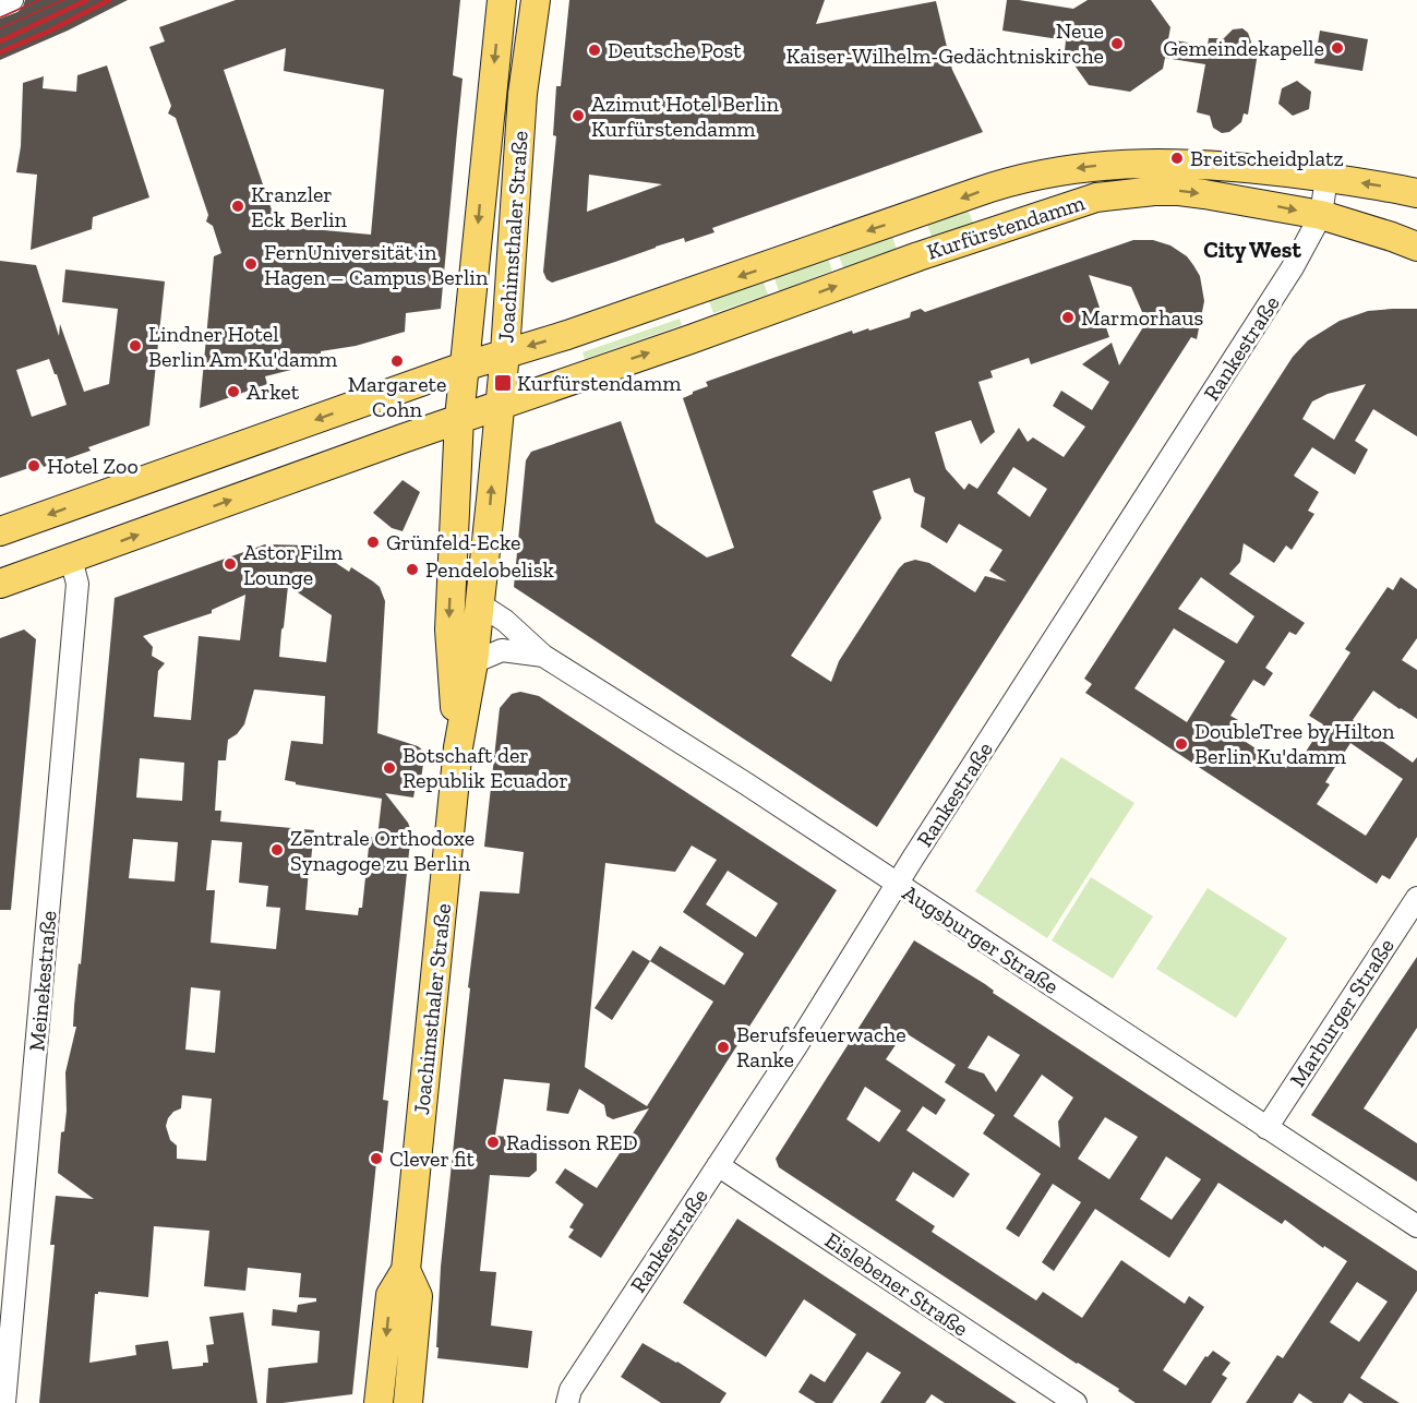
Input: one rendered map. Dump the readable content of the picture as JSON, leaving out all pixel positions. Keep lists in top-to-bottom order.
{
  "streets": {
    "main road": ["Kurfürstendamm", "Joachimsthaler Straße"],
    "street": [
      "Rankestraße",
      "Augsburger Straße",
      "Meinekestraße",
      "Marburger Straße",
      "Eislebener Straße"
    ]
  },
  "crossings": [
    ["Kurfürstendamm", "Joachimsthaler Straße"],
    ["Kurfürstendamm", "Rankestraße"],
    ["Kurfürstendamm", "Meinekestraße"],
    ["Joachimsthaler Straße", "Augsburger Straße"],
    ["Rankestraße", "Augsburger Straße"],
    ["Rankestraße", "Eislebener Straße"],
    ["Augsburger Straße", "Marburger Straße"]
  ],
  "districts": ["City West"],
  "places": {
    "other": [
      "Neue Kaiser-Wilhelm-Gedächtniskirche",
      "Gemeindekapelle",
      "Deutsche Post",
      "Azimut Hotel Berlin Kurfürstendamm",
      "Breitscheidplatz",
      "Kranzler Eck Berlin",
      "FernUniversität in Hagen – Campus Berlin",
      "Marmorhaus",
      "Lindner Hotel Berlin Am Ku'damm",
      "Margarete Cohn",
      "Arket",
      "Hotel Zoo",
      "Grünfeld-Ecke",
      "Astor Film Lounge",
      "Pendelobelisk",
      "DoubleTree by Hilton Berlin Ku'damm",
      "Botschaft der Republik Ecuador",
      "Zentrale Orthodoxe Synagoge zu Berlin",
      "Berufsfeuerwache Ranke",
      "Radisson RED",
      "Clever fit"
    ],
    "transit": ["Kurfürstendamm"]
  }
}
